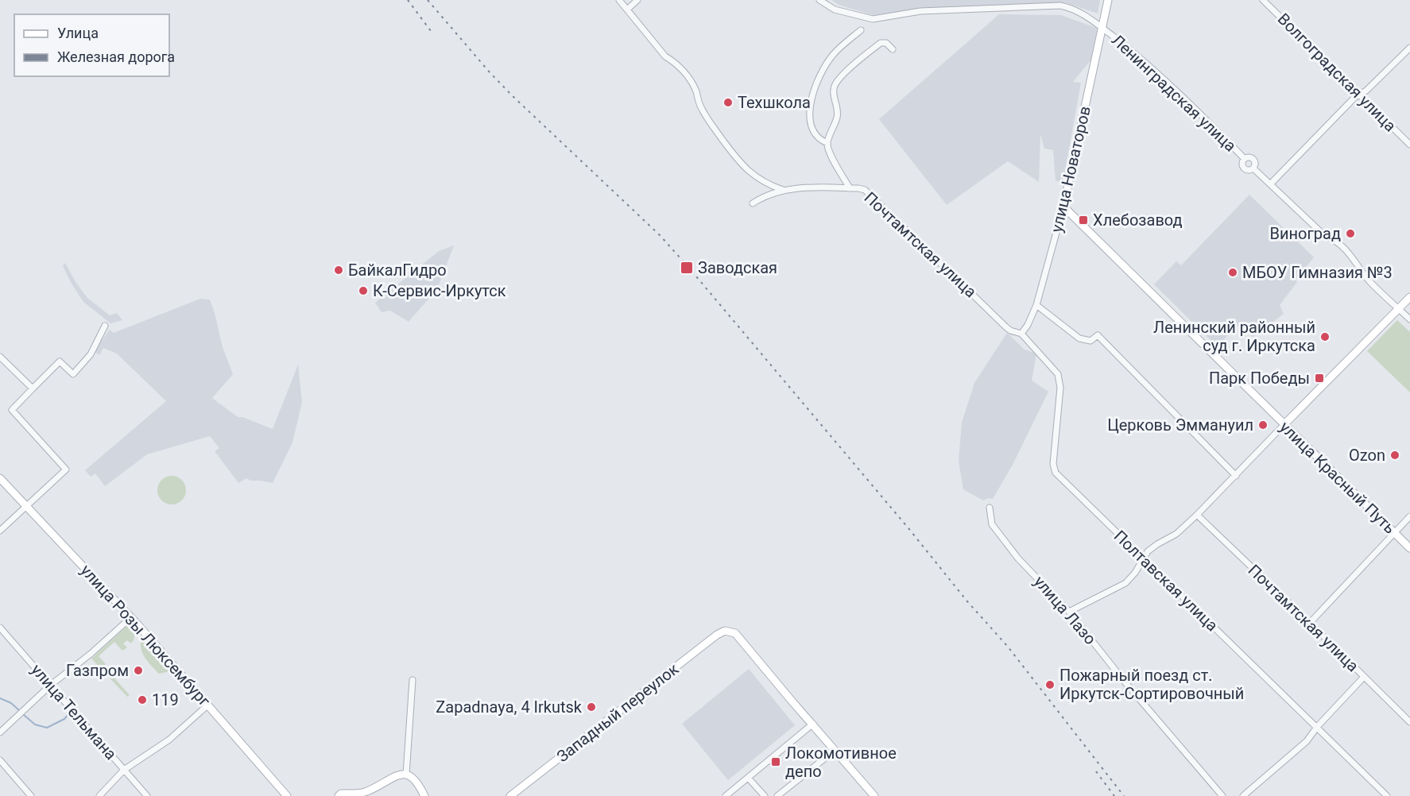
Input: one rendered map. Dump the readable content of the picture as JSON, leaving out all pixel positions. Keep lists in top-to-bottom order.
{
  "streets": {
    "street": [
      "Волгоградская улица",
      "Ленинградская улица",
      "улица Новаторов",
      "Почтамтская улица",
      "улица Красный Путь",
      "Полтавская улица",
      "улица Лазо",
      "улица Розы Люксембург",
      "улица Тельмана",
      "Западный переулок"
    ]
  },
  "crossings": [
    ["Ленинградская улица", "улица Новаторов"],
    ["улица Новаторов", "Почтамтская улица"],
    ["улица Новаторов", "улица Красный Путь"],
    ["улица Новаторов", "Полтавская улица"],
    ["Почтамтская улица", "Полтавская улица"]
  ],
  "places": {
    "other": [
      "Техшкола",
      "Виноград",
      "БайкалГидро",
      "МБОУ Гимназия №3",
      "К-Сервис-Иркутск",
      "Ленинский районный суд г. Иркутска",
      "Церковь Эммануил",
      "Ozon",
      "Газпром",
      "Пожарный поезд ст. Иркутск-Сортировочный",
      "119",
      "Zapadnaya, 4 Irkutsk"
    ],
    "transit": [
      "Хлебозавод",
      "Заводская",
      "Парк Победы",
      "Локомотивное депо"
    ]
  },
  "legend": ["Улица", "Железная дорога"]
}
